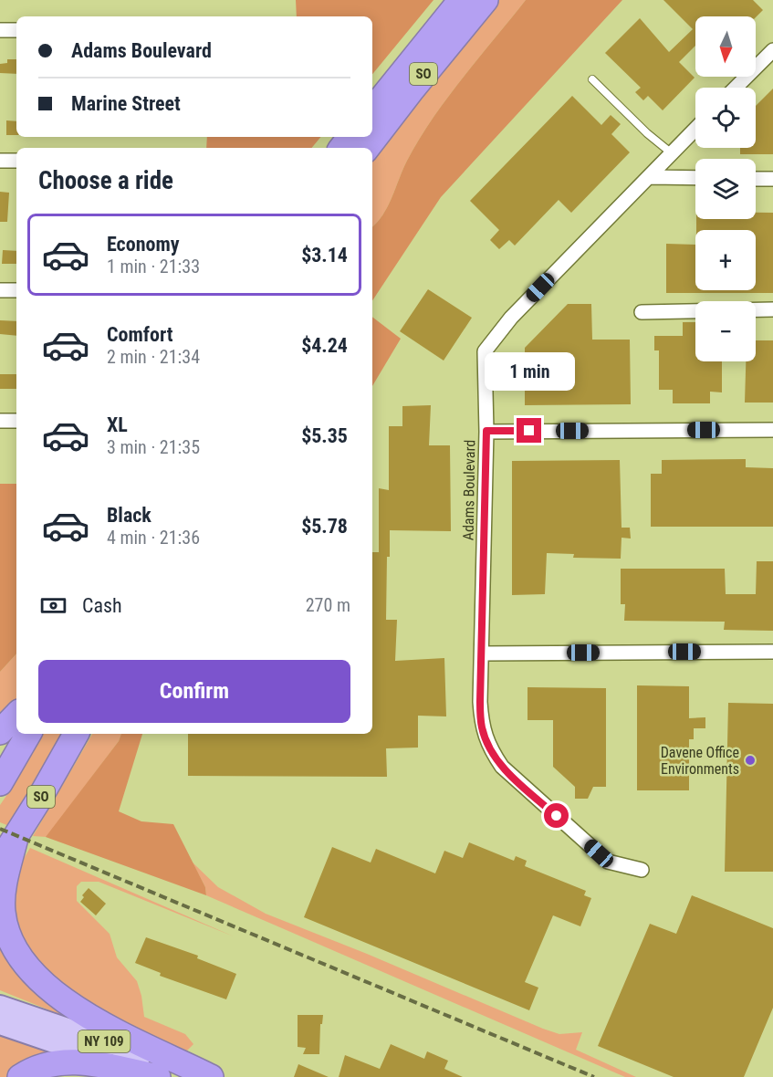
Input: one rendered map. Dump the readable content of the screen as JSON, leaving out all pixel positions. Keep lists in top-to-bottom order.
{
  "streets": {
    "highway": ["SO"],
    "main road": ["NY 109"],
    "street": ["Adams Boulevard"]
  },
  "places": ["Davene Office Environments"],
  "north": "bottom",
  "page": {
    "map_buttons": ["+", "−"],
    "banner": ["Adams Boulevard", "Marine Street"],
    "heading": "Choose a ride",
    "list": [
      {
        "name": "Economy",
        "note": "1 min · 21:33",
        "value": "$3.14"
      },
      {
        "name": "Comfort",
        "note": "2 min · 21:34",
        "value": "$4.24"
      },
      {
        "name": "XL",
        "note": "3 min · 21:35",
        "value": "$5.35"
      },
      {
        "name": "Black",
        "note": "4 min · 21:36",
        "value": "$5.78"
      }
    ],
    "bubble": "1 min",
    "pay": ["Cash", "270 m"],
    "buttons": "Confirm"
  }
}
